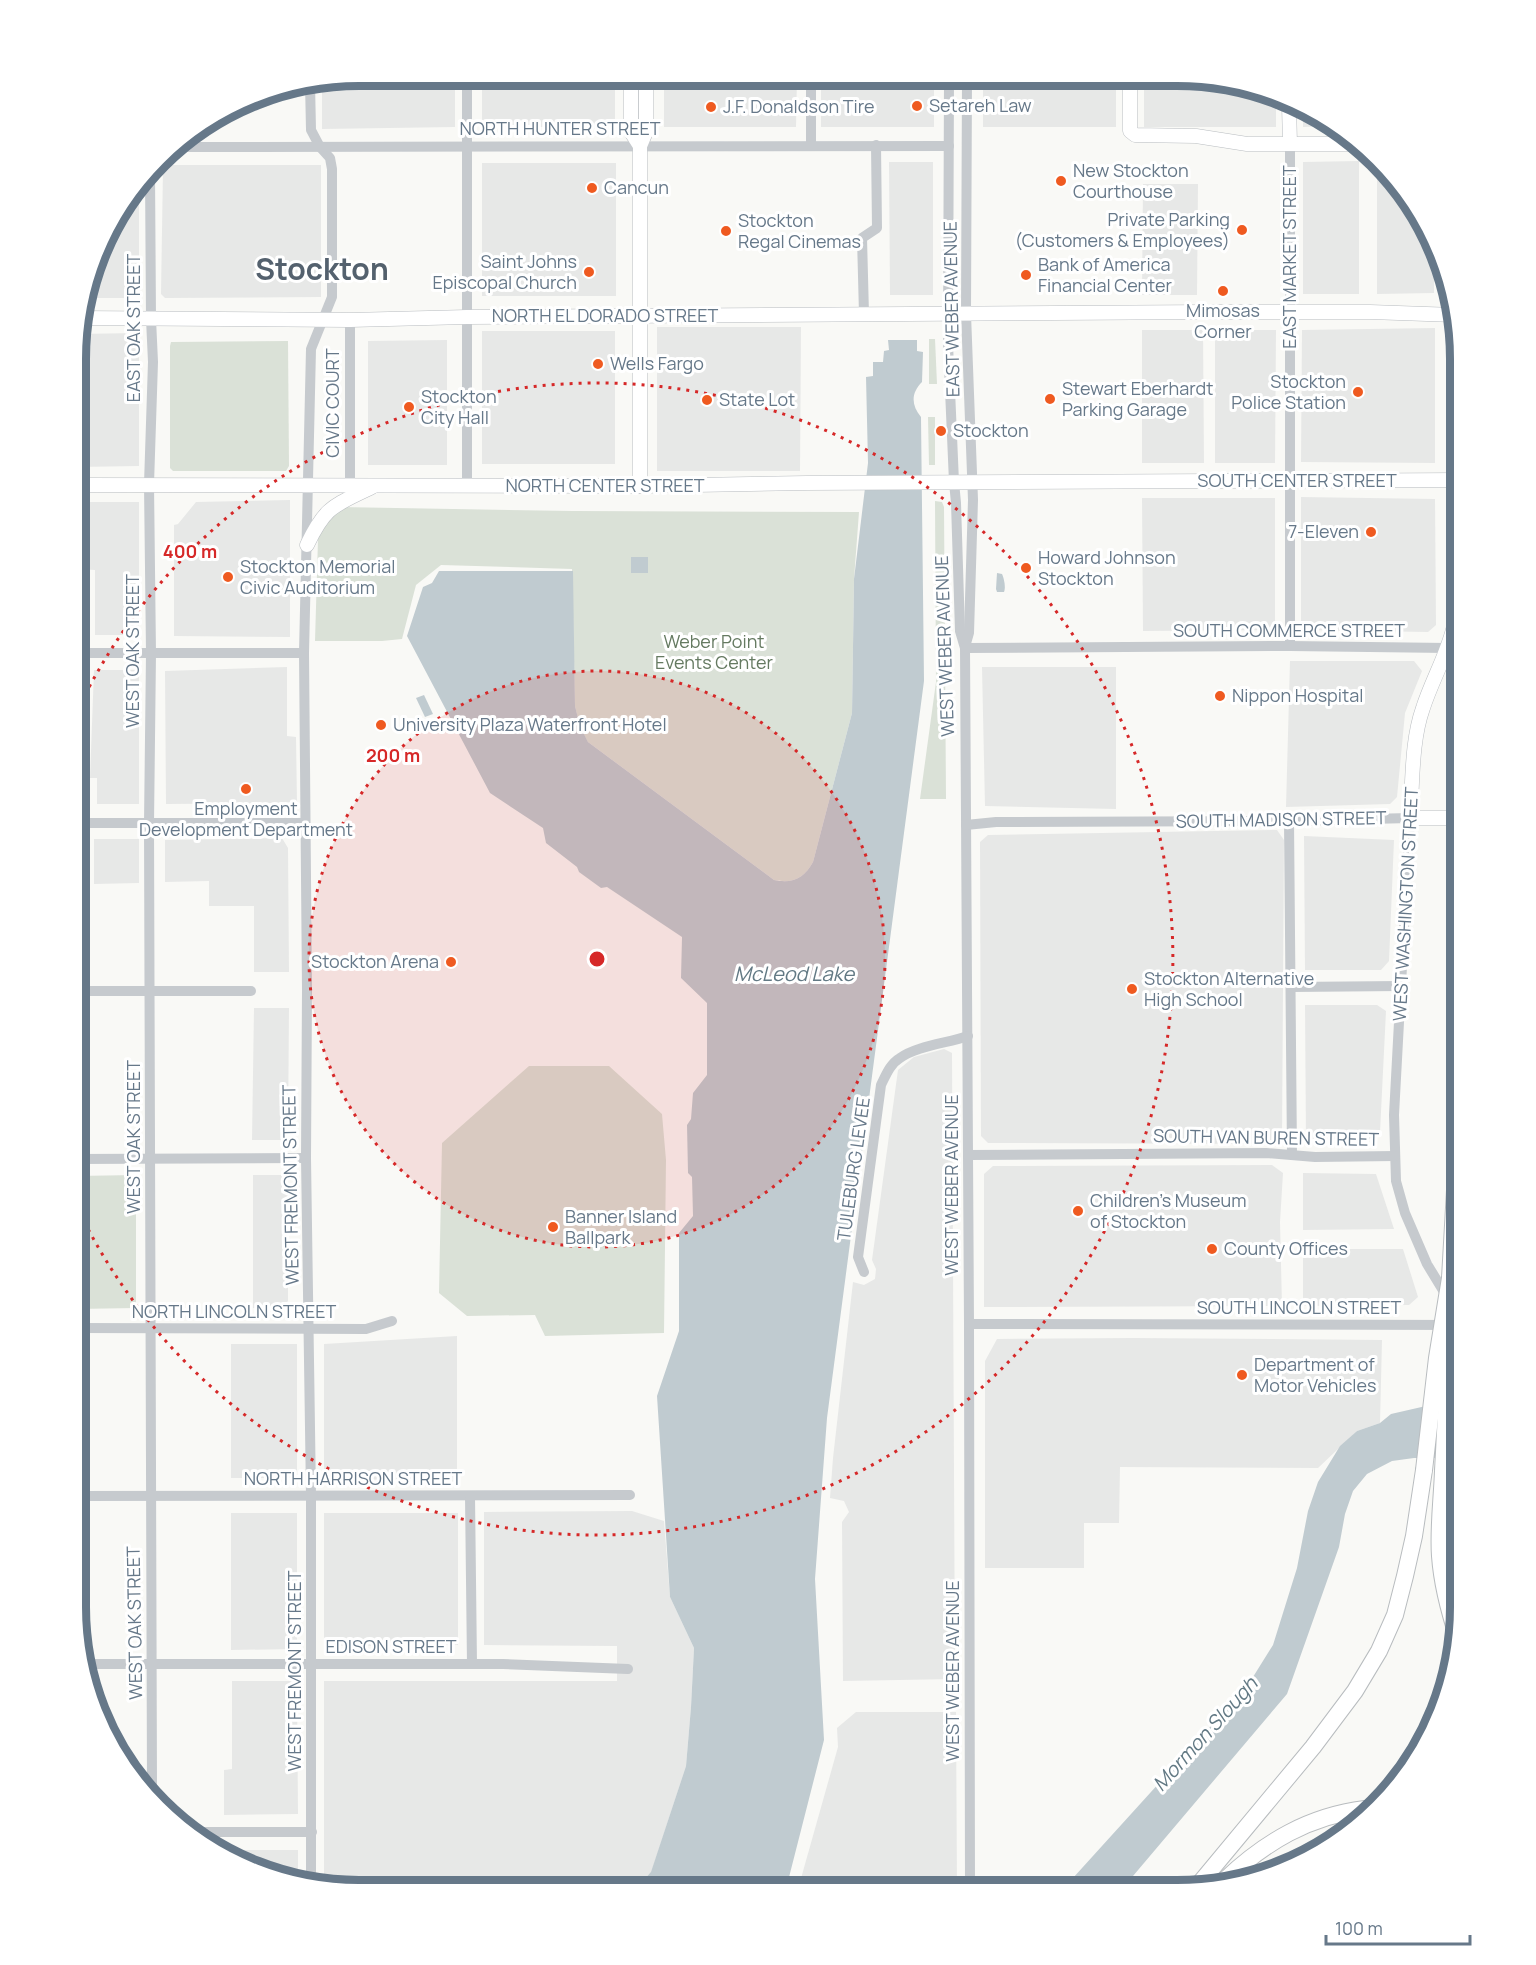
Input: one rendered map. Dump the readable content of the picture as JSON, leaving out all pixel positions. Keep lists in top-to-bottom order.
{
  "streets": {
    "main road": [
      "EAST MARKET STREET",
      "NORTH EL DORADO STREET",
      "SOUTH CENTER STREET",
      "NORTH CENTER STREET",
      "SOUTH MADISON STREET",
      "WEST WASHINGTON STREET"
    ],
    "street": [
      "NORTH HUNTER STREET",
      "EAST WEBER AVENUE",
      "EAST OAK STREET",
      "CIVIC COURT",
      "SOUTH COMMERCE STREET",
      "WEST WEBER AVENUE",
      "WEST OAK STREET",
      "SOUTH VAN BUREN STREET",
      "TULEBURG LEVEE",
      "WEST FREMONT STREET",
      "SOUTH LINCOLN STREET",
      "NORTH LINCOLN STREET",
      "NORTH HARRISON STREET",
      "EDISON STREET"
    ]
  },
  "crossings": [
    ["NORTH HUNTER STREET", "EAST WEBER AVENUE"],
    ["NORTH HUNTER STREET", "WEST FREMONT STREET"],
    ["EAST MARKET STREET", "NORTH EL DORADO STREET"],
    ["EAST MARKET STREET", "SOUTH CENTER STREET"],
    ["EAST MARKET STREET", "SOUTH COMMERCE STREET"],
    ["EAST WEBER AVENUE", "NORTH EL DORADO STREET"],
    ["EAST WEBER AVENUE", "NORTH CENTER STREET"],
    ["EAST WEBER AVENUE", "SOUTH COMMERCE STREET"],
    ["EAST WEBER AVENUE", "WEST WEBER AVENUE"],
    ["NORTH EL DORADO STREET", "EAST OAK STREET"],
    ["NORTH EL DORADO STREET", "CIVIC COURT"],
    ["NORTH EL DORADO STREET", "WEST FREMONT STREET"],
    ["EAST OAK STREET", "NORTH CENTER STREET"],
    ["EAST OAK STREET", "WEST OAK STREET"],
    ["CIVIC COURT", "NORTH CENTER STREET"],
    ["SOUTH CENTER STREET", "NORTH CENTER STREET"],
    ["NORTH CENTER STREET", "WEST WEBER AVENUE"],
    ["NORTH CENTER STREET", "WEST OAK STREET"],
    ["NORTH CENTER STREET", "WEST FREMONT STREET"],
    ["SOUTH COMMERCE STREET", "WEST WEBER AVENUE"],
    ["SOUTH COMMERCE STREET", "WEST WASHINGTON STREET"],
    ["WEST WEBER AVENUE", "SOUTH MADISON STREET"],
    ["WEST WEBER AVENUE", "SOUTH VAN BUREN STREET"],
    ["WEST WEBER AVENUE", "TULEBURG LEVEE"],
    ["WEST WEBER AVENUE", "SOUTH LINCOLN STREET"],
    ["WEST OAK STREET", "NORTH LINCOLN STREET"],
    ["WEST OAK STREET", "NORTH HARRISON STREET"],
    ["WEST OAK STREET", "EDISON STREET"],
    ["SOUTH MADISON STREET", "WEST WASHINGTON STREET"],
    ["WEST WASHINGTON STREET", "SOUTH VAN BUREN STREET"],
    ["WEST FREMONT STREET", "NORTH LINCOLN STREET"],
    ["WEST FREMONT STREET", "NORTH HARRISON STREET"],
    ["WEST FREMONT STREET", "EDISON STREET"]
  ],
  "districts": ["Stockton"],
  "water": ["McLeod Lake", "Mormon Slough"],
  "parks": ["Weber Point Events Center"],
  "places": [
    "Setareh Law",
    "J.F. Donaldson Tire",
    "New Stockton Courthouse",
    "Cancun",
    "Private Parking (Customers & Employees)",
    "Stockton Regal Cinemas",
    "Saint Johns Episcopal Church",
    "Bank of America Financial Center",
    "Mimosas Corner",
    "Wells Fargo",
    "Stockton Police Station",
    "Stewart Eberhardt Parking Garage",
    "State Lot",
    "Stockton City Hall",
    "Stockton",
    "7-Eleven",
    "Howard Johnson Stockton",
    "Stockton Memorial Civic Auditorium",
    "Nippon Hospital",
    "University Plaza Waterfront Hotel",
    "Employment Development Department",
    "Stockton Arena",
    "Stockton Alternative High School",
    "Children's Museum of Stockton",
    "Banner Island Ballpark",
    "County Offices",
    "Department of Motor Vehicles"
  ],
  "scale_bar": "100 m",
  "rings": ["400 m", "200 m"]
}
